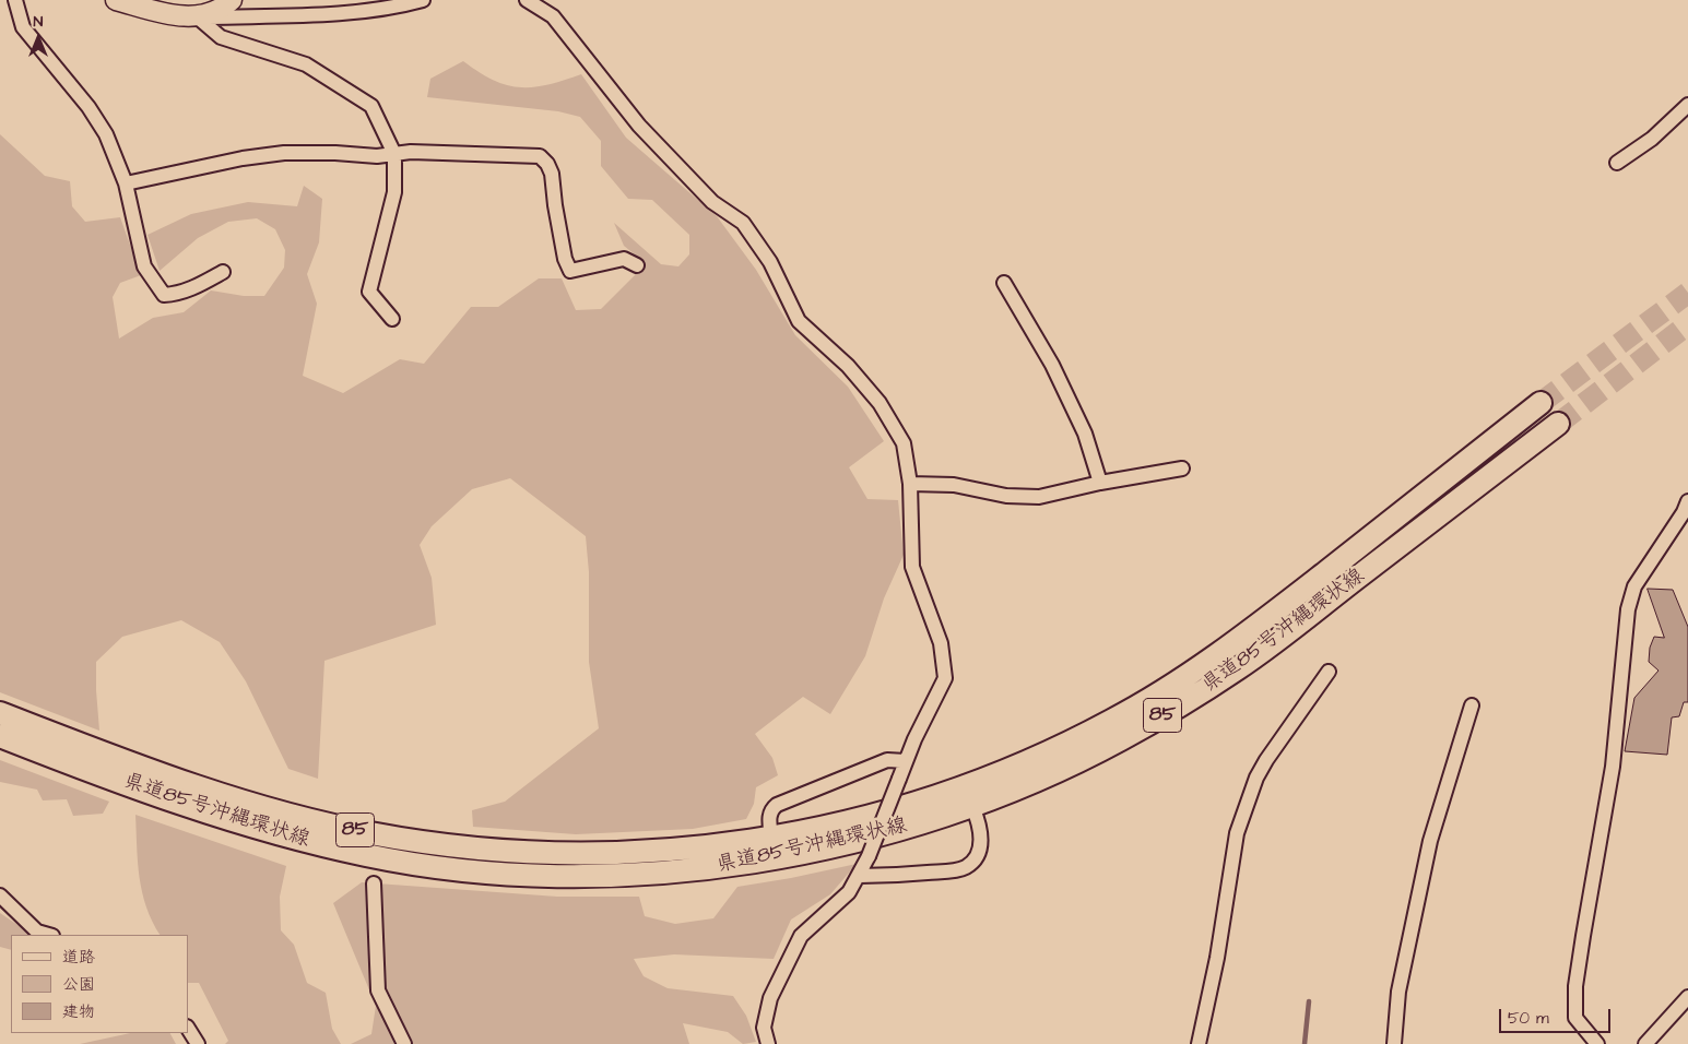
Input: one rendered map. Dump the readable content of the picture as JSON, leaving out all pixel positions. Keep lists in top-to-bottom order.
{
  "streets": {
    "main road": ["県道85号沖縄環状線", "85"]
  },
  "legend": ["道路", "公園", "建物"],
  "scale_bar": "50 m",
  "north": "top"
}
